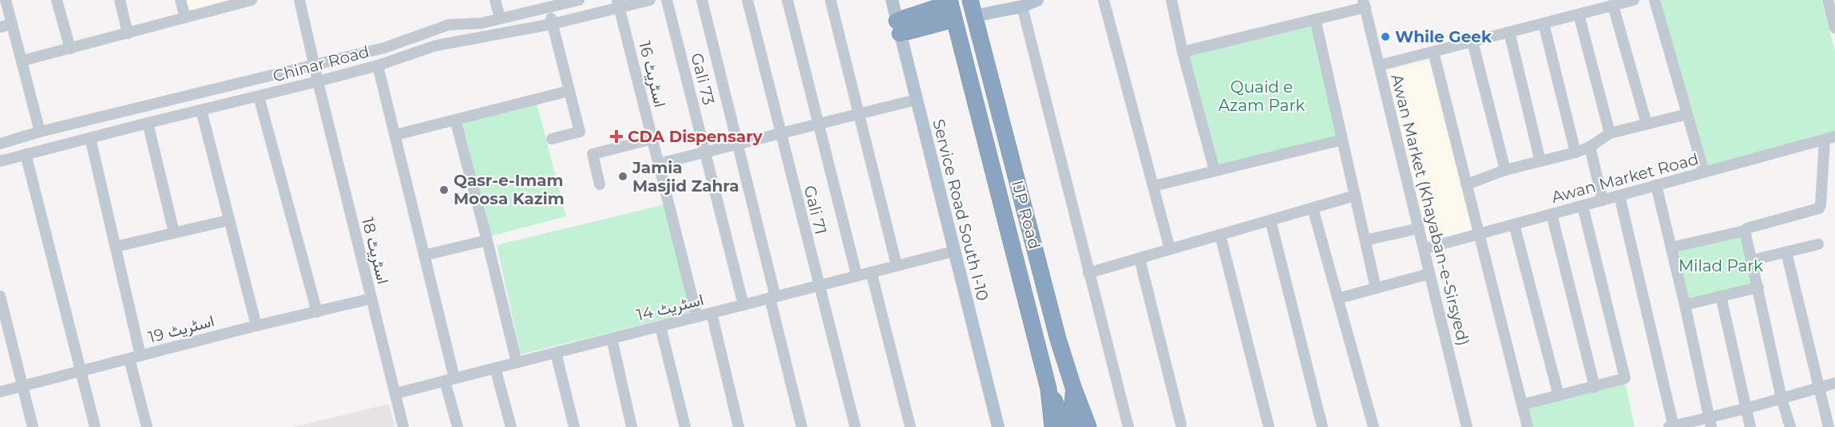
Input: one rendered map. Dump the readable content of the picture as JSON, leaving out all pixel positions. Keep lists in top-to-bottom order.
{
  "streets": {
    "highway": ["IJP Road"],
    "main road": ["Service Road South I-10"],
    "street": [
      "Chinar Road",
      "اسٹریٹ 16",
      "Gali 73",
      "Awan Market Road",
      "Gali 71",
      "Awan Market (Khayaban-e-Sirsyed)",
      "اسٹریٹ 18",
      "اسٹریٹ 14",
      "اسٹریٹ 19"
    ]
  },
  "crossings": [
    ["Chinar Road", "اسٹریٹ 16"],
    ["Chinar Road", "اسٹریٹ 18"],
    ["اسٹریٹ 16", "اسٹریٹ 14"],
    ["Gali 73", "اسٹریٹ 14"],
    ["Awan Market Road", "Awan Market (Khayaban-e-Sirsyed)"],
    ["Gali 71", "اسٹریٹ 14"],
    ["Service Road South I-10", "اسٹریٹ 14"],
    ["اسٹریٹ 18", "اسٹریٹ 14"],
    ["اسٹریٹ 18", "اسٹریٹ 19"]
  ],
  "parks": ["Quaid e Azam Park", "Milad Park"],
  "places": {
    "other": ["While Geek", "Jamia Masjid Zahra", "Qasr-e-Imam Moosa Kazim"],
    "health": ["CDA Dispensary"]
  }
}
